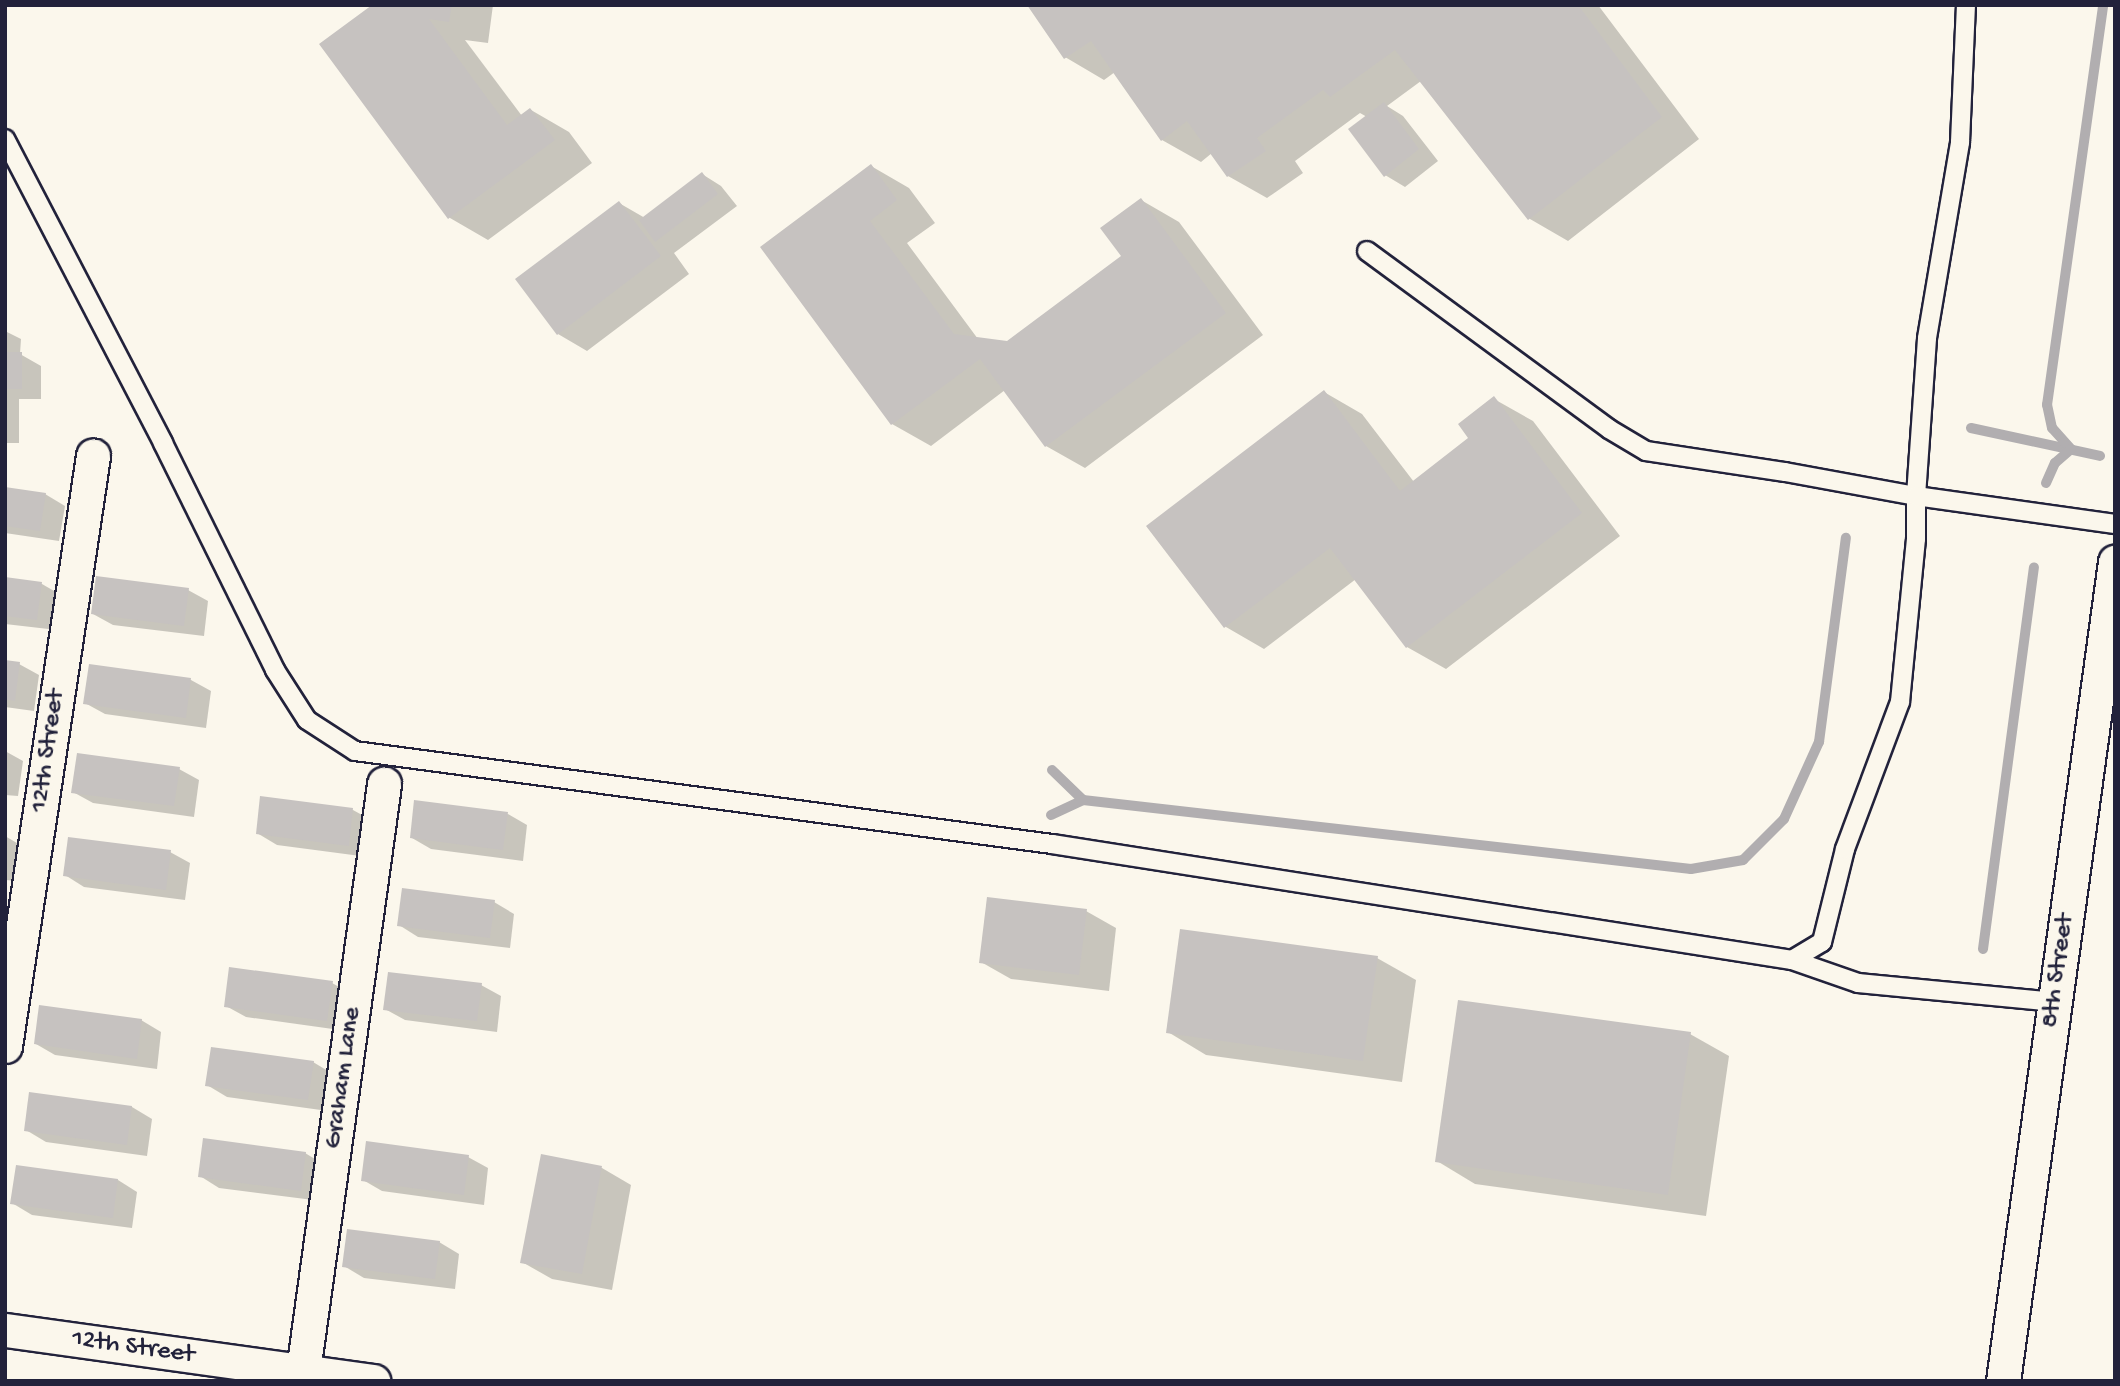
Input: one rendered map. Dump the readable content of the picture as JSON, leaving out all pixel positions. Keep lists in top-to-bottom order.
{
  "streets": {
    "street": ["12th Street", "8th Street", "Graham Lane"]
  },
  "crossings": [
    ["12th Street", "Graham Lane"]
  ]
}
